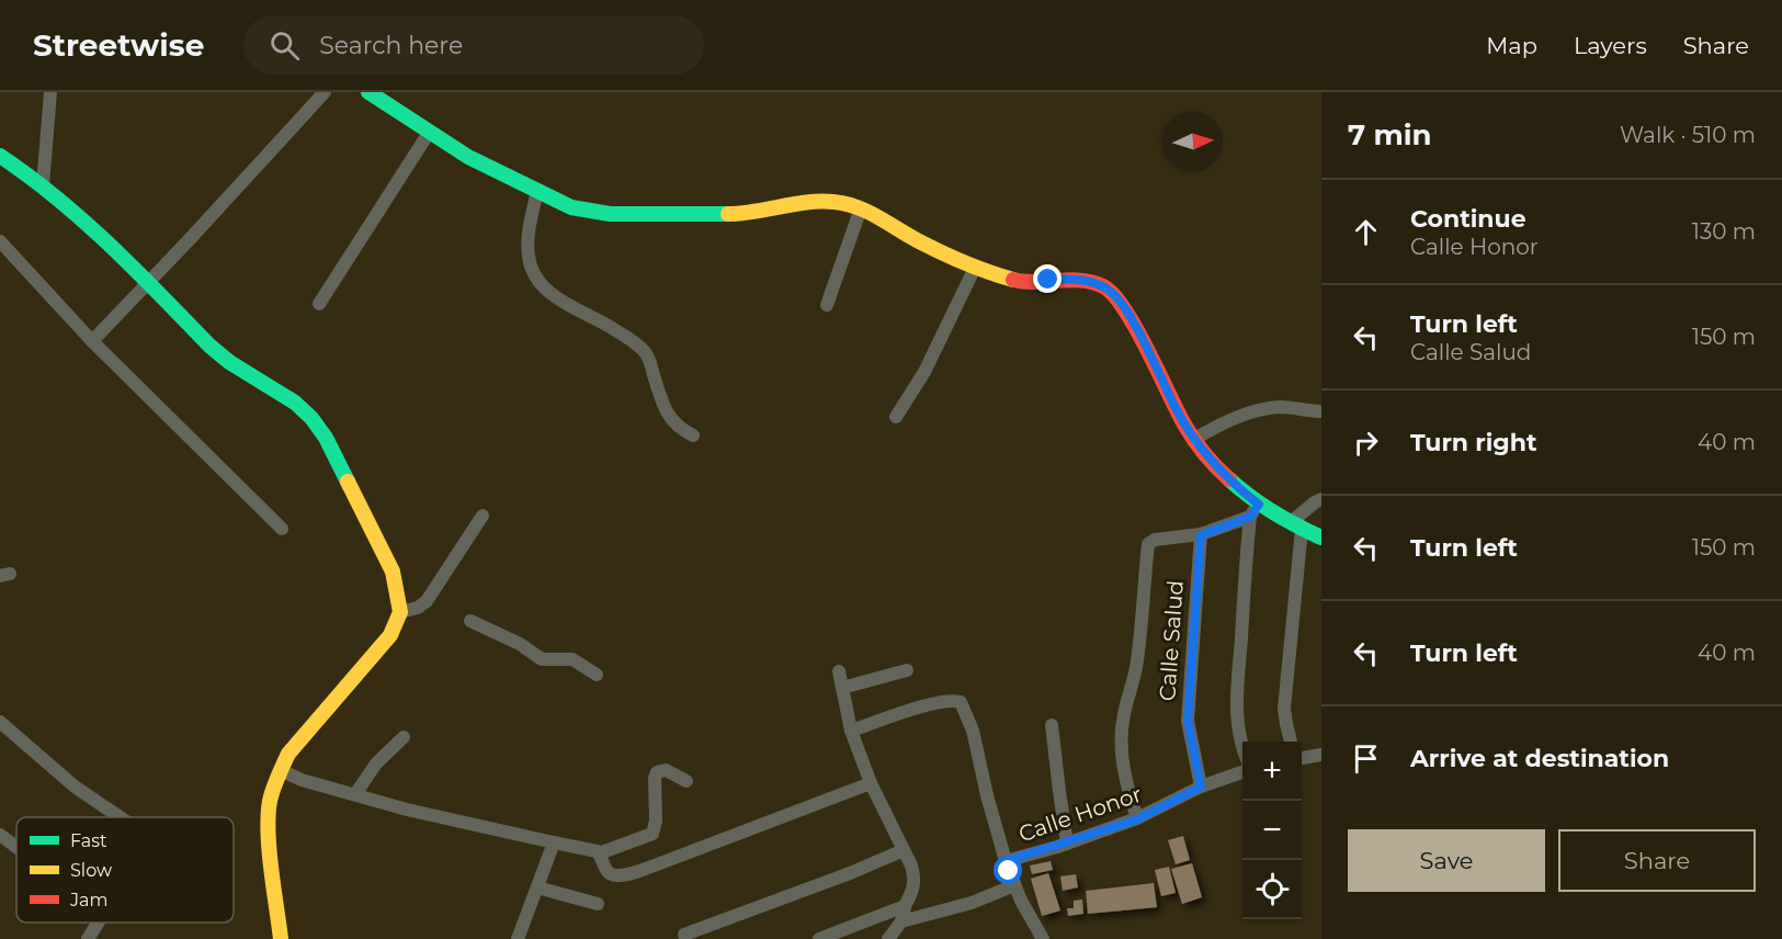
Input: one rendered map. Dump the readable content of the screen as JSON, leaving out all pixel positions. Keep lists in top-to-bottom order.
{
  "streets": {
    "street": ["Calle Salud", "Calle Honor"]
  },
  "crossings": [
    ["Calle Salud", "Calle Honor"]
  ],
  "legend": ["Fast", "Slow", "Jam"],
  "north": "right",
  "page": {
    "header": "Streetwise",
    "search": "Search here",
    "nav": ["Map", "Layers", "Share"],
    "heading": ["7 min", "Walk · 510 m"],
    "list": [
      ["Continue", "Calle Honor", "130 m"],
      ["Turn left", "Calle Salud", "150 m"],
      ["Turn right", "40 m"],
      ["Turn left", "150 m"],
      ["Turn left", "40 m"],
      "Arrive at destination"
    ],
    "map_buttons": ["+", "−"],
    "buttons": ["Save", "Share"]
  }
}
